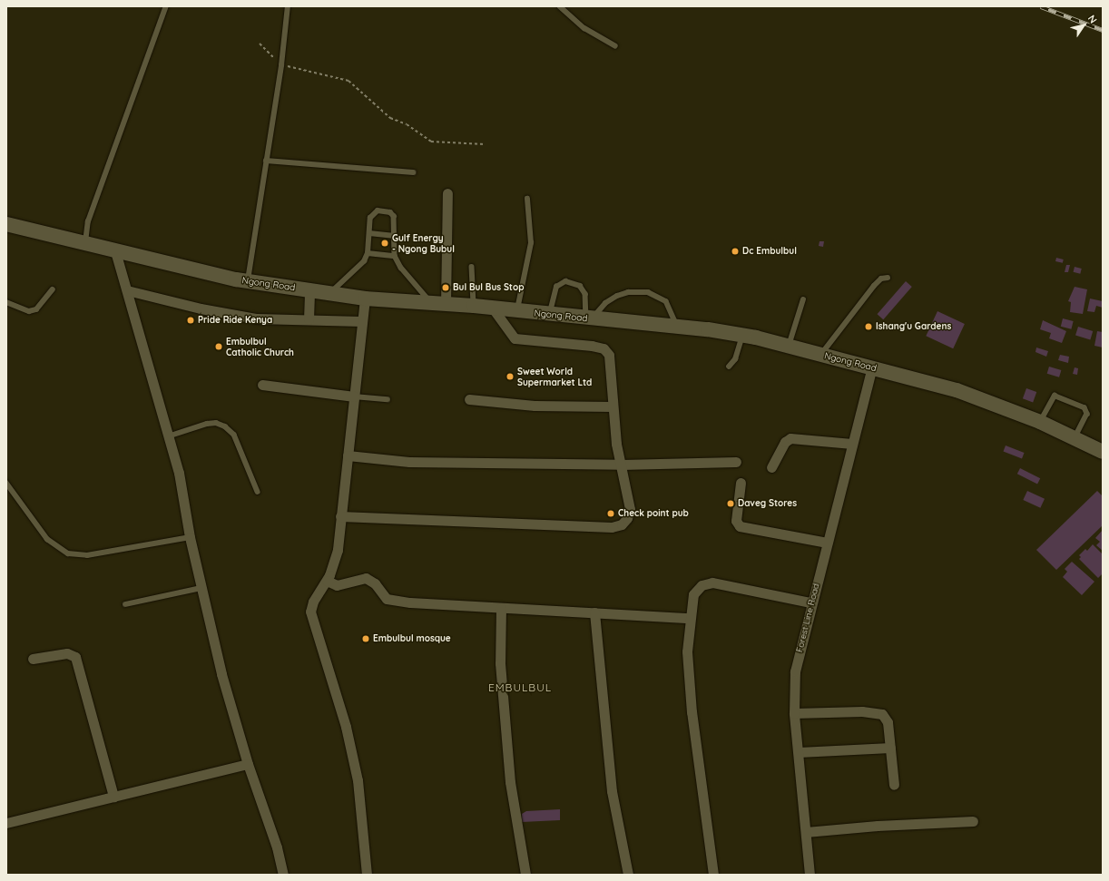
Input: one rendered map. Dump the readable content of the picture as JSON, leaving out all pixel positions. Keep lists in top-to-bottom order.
{
  "streets": {
    "main road": ["Ngong Road"],
    "street": ["Forest Line Road"]
  },
  "crossings": [
    ["Ngong Road", "Forest Line Road"]
  ],
  "districts": ["EMBULBUL"],
  "places": [
    "Gulf Energy - Ngong Bubul",
    "Dc Embulbul",
    "Bul Bul Bus Stop",
    "Pride Ride Kenya",
    "Ishang'u Gardens",
    "Embulbul Catholic Church",
    "Sweet World Supermarket Ltd",
    "Daveg Stores",
    "Check point pub",
    "Embulbul mosque"
  ],
  "north": "top right"
}
